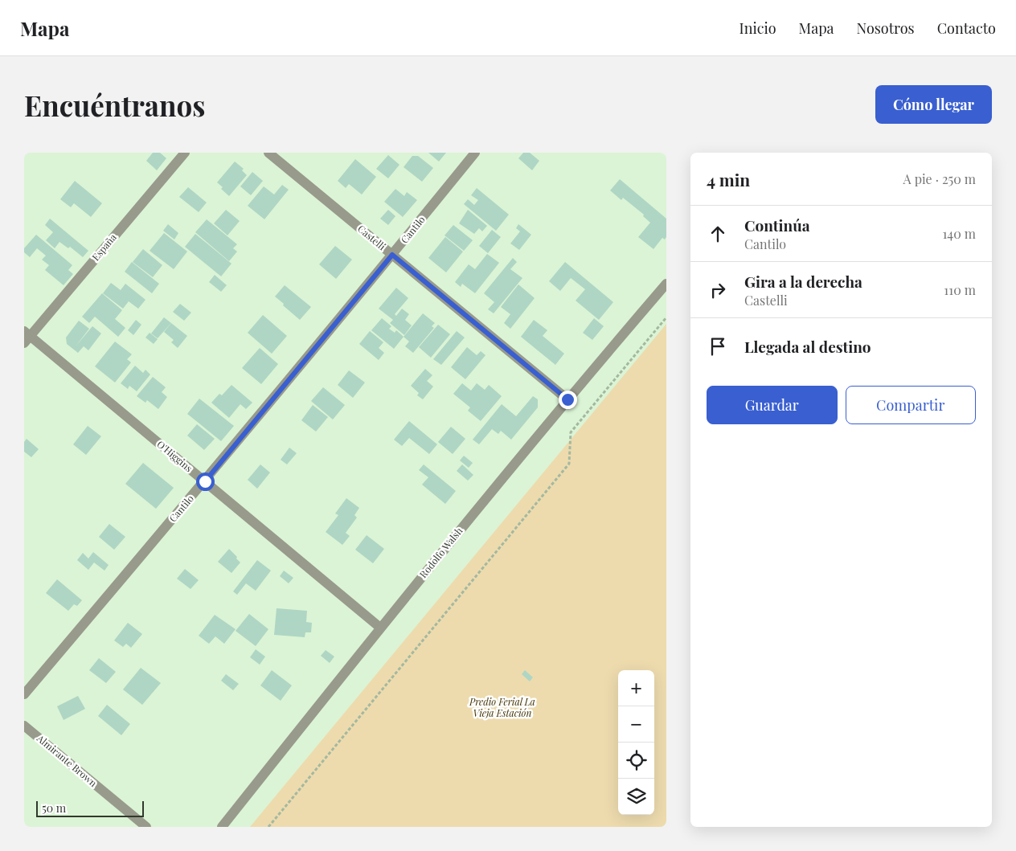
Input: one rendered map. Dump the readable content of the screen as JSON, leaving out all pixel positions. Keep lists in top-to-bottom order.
{
  "streets": {
    "street": [
      "Cantilo",
      "Castelli",
      "España",
      "O'Higgins",
      "Rodolfo Walsh",
      "Almirante Brown"
    ]
  },
  "crossings": [
    ["Cantilo", "Castelli"],
    ["Cantilo", "O'Higgins"],
    ["Castelli", "Rodolfo Walsh"],
    ["España", "O'Higgins"],
    ["O'Higgins", "Rodolfo Walsh"]
  ],
  "parks": ["Predio Ferial La Vieja Estación"],
  "scale_bar": "50 m",
  "page": {
    "header": "Mapa",
    "nav": [
      "Inicio",
      "Mapa",
      "Nosotros",
      "Contacto"
    ],
    "buttons": [
      "Cómo llegar",
      ["Guardar", "Compartir"]
    ],
    "title": "Encuéntranos",
    "heading": ["4 min", "A pie · 250 m"],
    "list": [
      ["Continúa", "Cantilo", "140 m"],
      ["Gira a la derecha", "Castelli", "110 m"],
      "Llegada al destino"
    ],
    "map_buttons": ["+", "−"],
    "scale": "50 m"
  }
}
